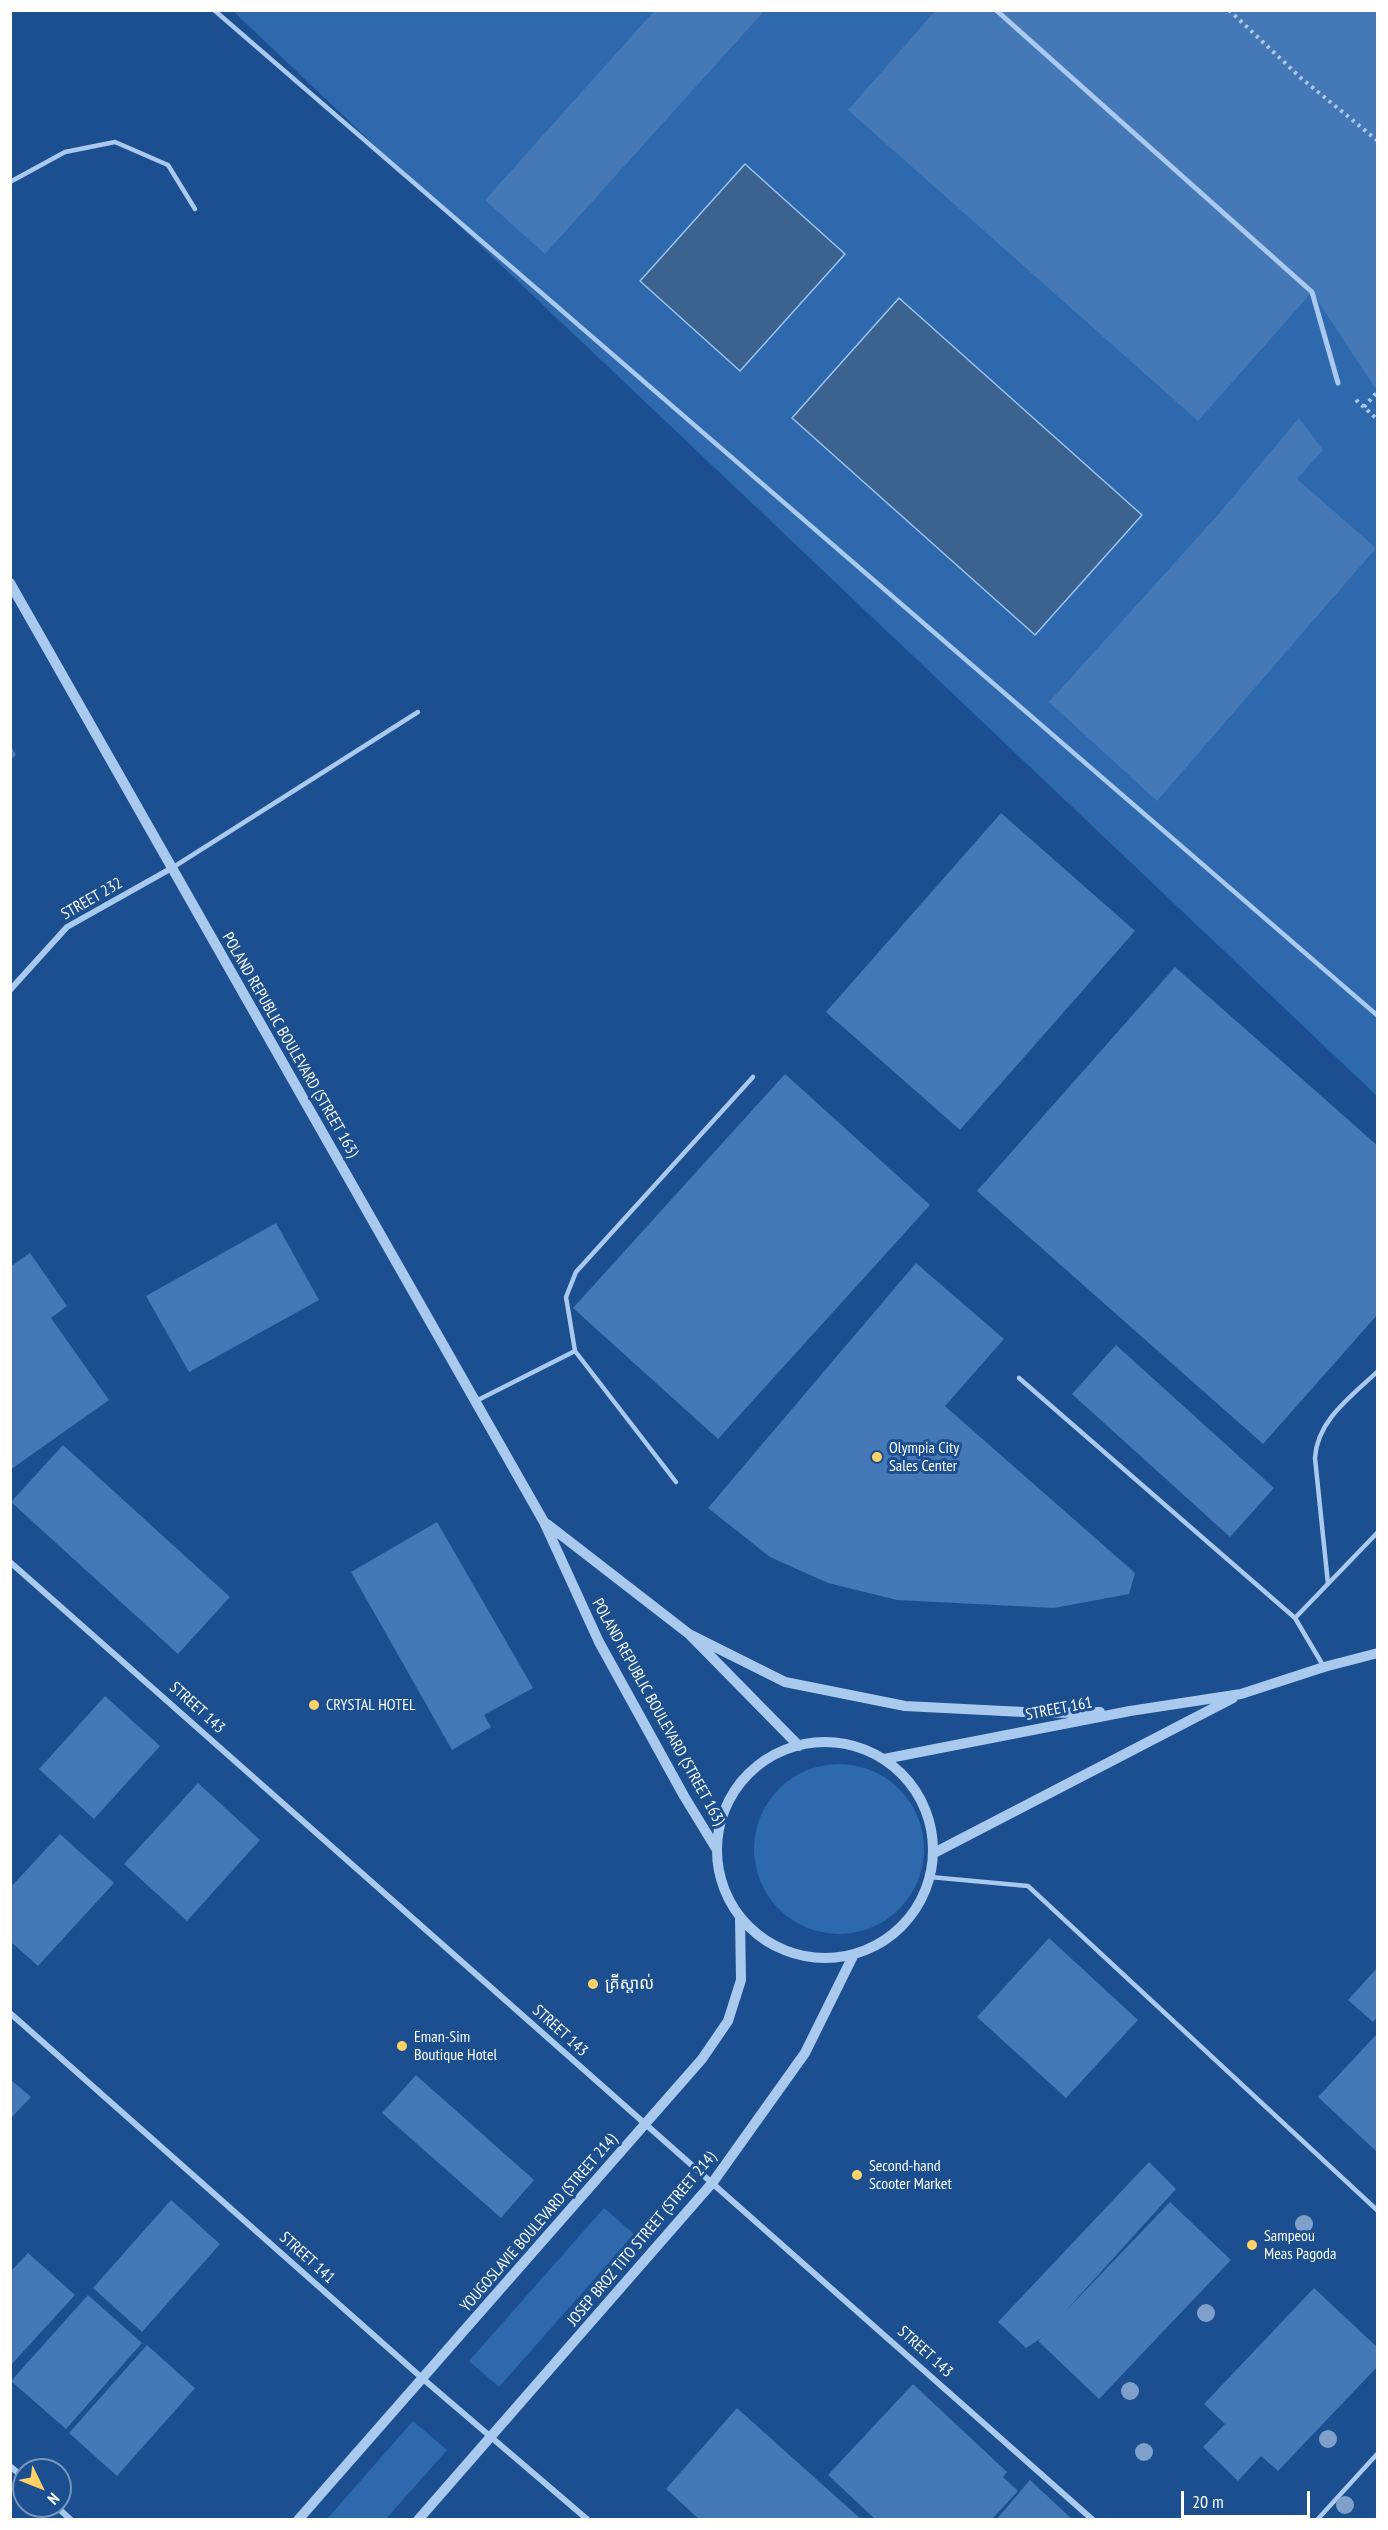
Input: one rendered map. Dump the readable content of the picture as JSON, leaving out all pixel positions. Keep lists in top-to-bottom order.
{
  "streets": {
    "street": [
      "STREET 232",
      "POLAND REPUBLIC BOULEVARD (STREET 163)",
      "STREET 143",
      "STREET 161",
      "YOUGOSLAVIE BOULEVARD (STREET 214)",
      "JOSEP BROZ TITO STREET (STREET 214)",
      "STREET 141"
    ]
  },
  "crossings": [
    ["STREET 232", "POLAND REPUBLIC BOULEVARD (STREET 163)"],
    ["STREET 143", "YOUGOSLAVIE BOULEVARD (STREET 214)"],
    ["STREET 143", "JOSEP BROZ TITO STREET (STREET 214)"],
    ["YOUGOSLAVIE BOULEVARD (STREET 214)", "STREET 141"],
    ["JOSEP BROZ TITO STREET (STREET 214)", "STREET 141"]
  ],
  "places": [
    "Olympia City Sales Center",
    "CRYSTAL HOTEL",
    "គ្រីស្តាល់",
    "Eman-Sim Boutique Hotel",
    "Second-hand Scooter Market",
    "Sampeou Meas Pagoda"
  ],
  "scale_bar": "20 m",
  "north": "bottom right"
}
